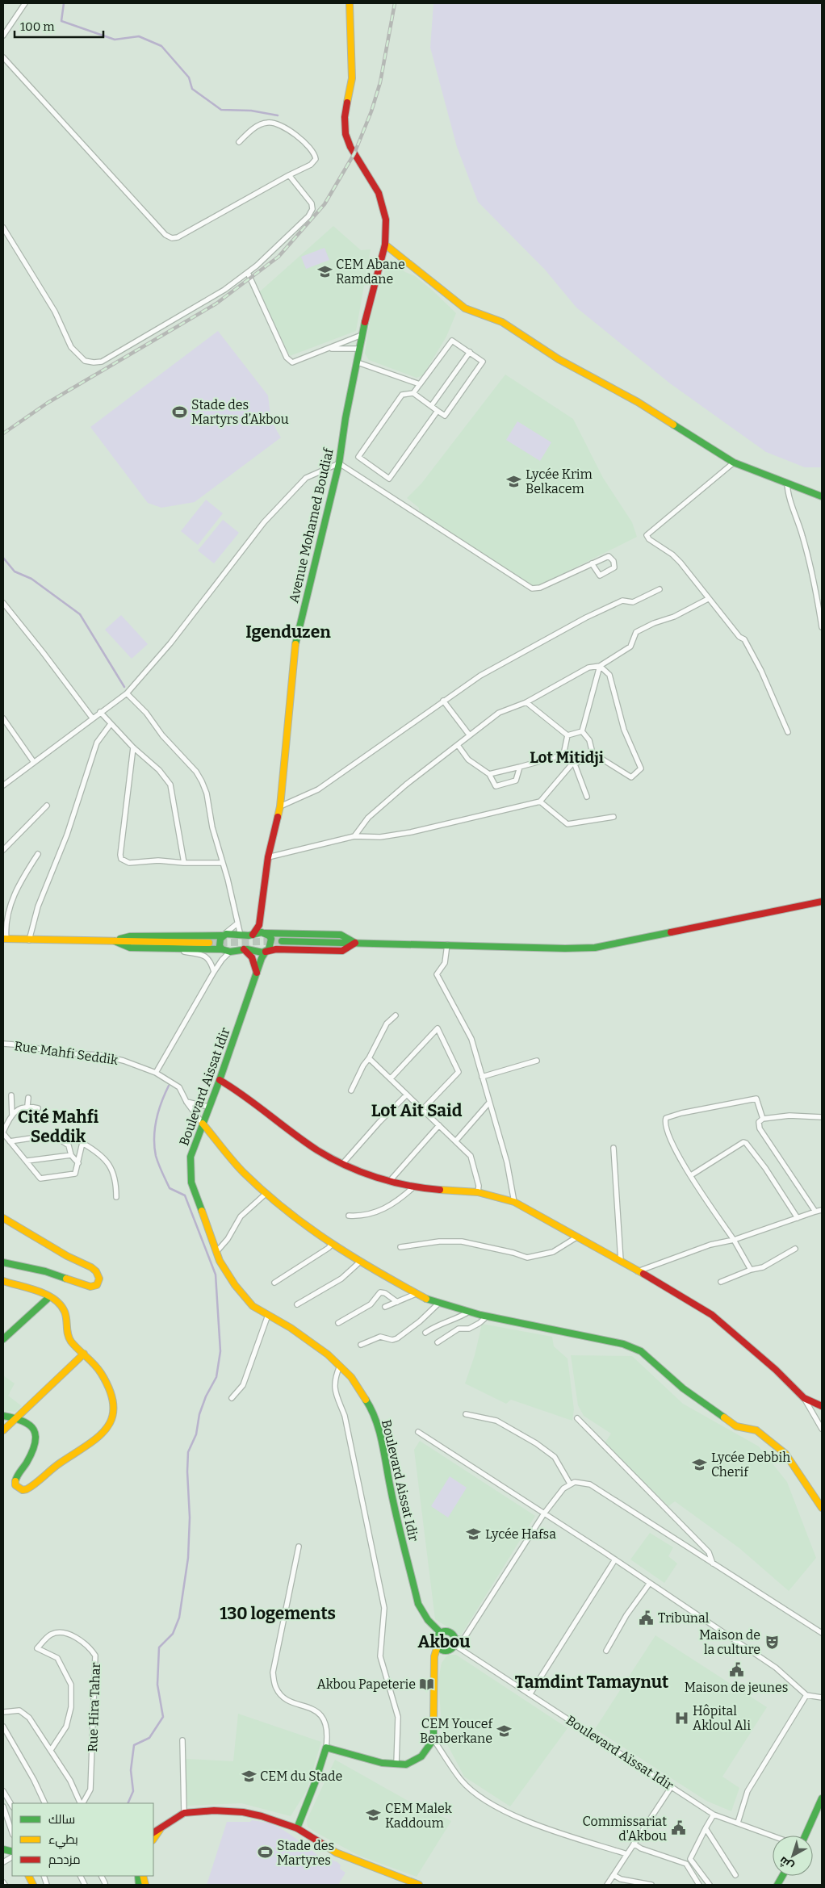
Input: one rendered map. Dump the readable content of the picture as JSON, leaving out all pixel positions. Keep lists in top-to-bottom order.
{
  "streets": {
    "street": [
      "Avenue Mohamed Boudiaf",
      "Rue Mahfi Seddik",
      "Boulevard Aissat Idir",
      "Rue Hira Tahar",
      "Boulevard Aïssat Idir"
    ]
  },
  "crossings": [
    ["Rue Mahfi Seddik", "Boulevard Aissat Idir"],
    ["Boulevard Aissat Idir", "Boulevard Aïssat Idir"]
  ],
  "districts": [
    "Igenduzen",
    "Lot Mitidji",
    "Lot Ait Said",
    "Cité Mahfi Seddik",
    "130 logements",
    "Akbou",
    "Tamdint Tamaynut"
  ],
  "places": {
    "school or university": [
      "CEM Abane Ramdane",
      "Lycée Krim Belkacem",
      "Lycée Debbih Cherif",
      "Lycée Hafsa",
      "CEM Youcef Benberkane",
      "CEM du Stade",
      "CEM Malek Kaddoum"
    ],
    "sports": ["Stade des Martyrs d’Akbou", "Stade des Martyres"],
    "public building": ["Tribunal", "Maison de jeunes", "Commissariat d'Akbou"],
    "theatre": ["Maison de la culture"],
    "library": ["Akbou Papeterie"],
    "hospital": ["Hôpital Akloul Ali"]
  },
  "legend": ["سالك", "بطيء", "مزدحم"],
  "scale_bar": "100 m",
  "north": "bottom left"
}
